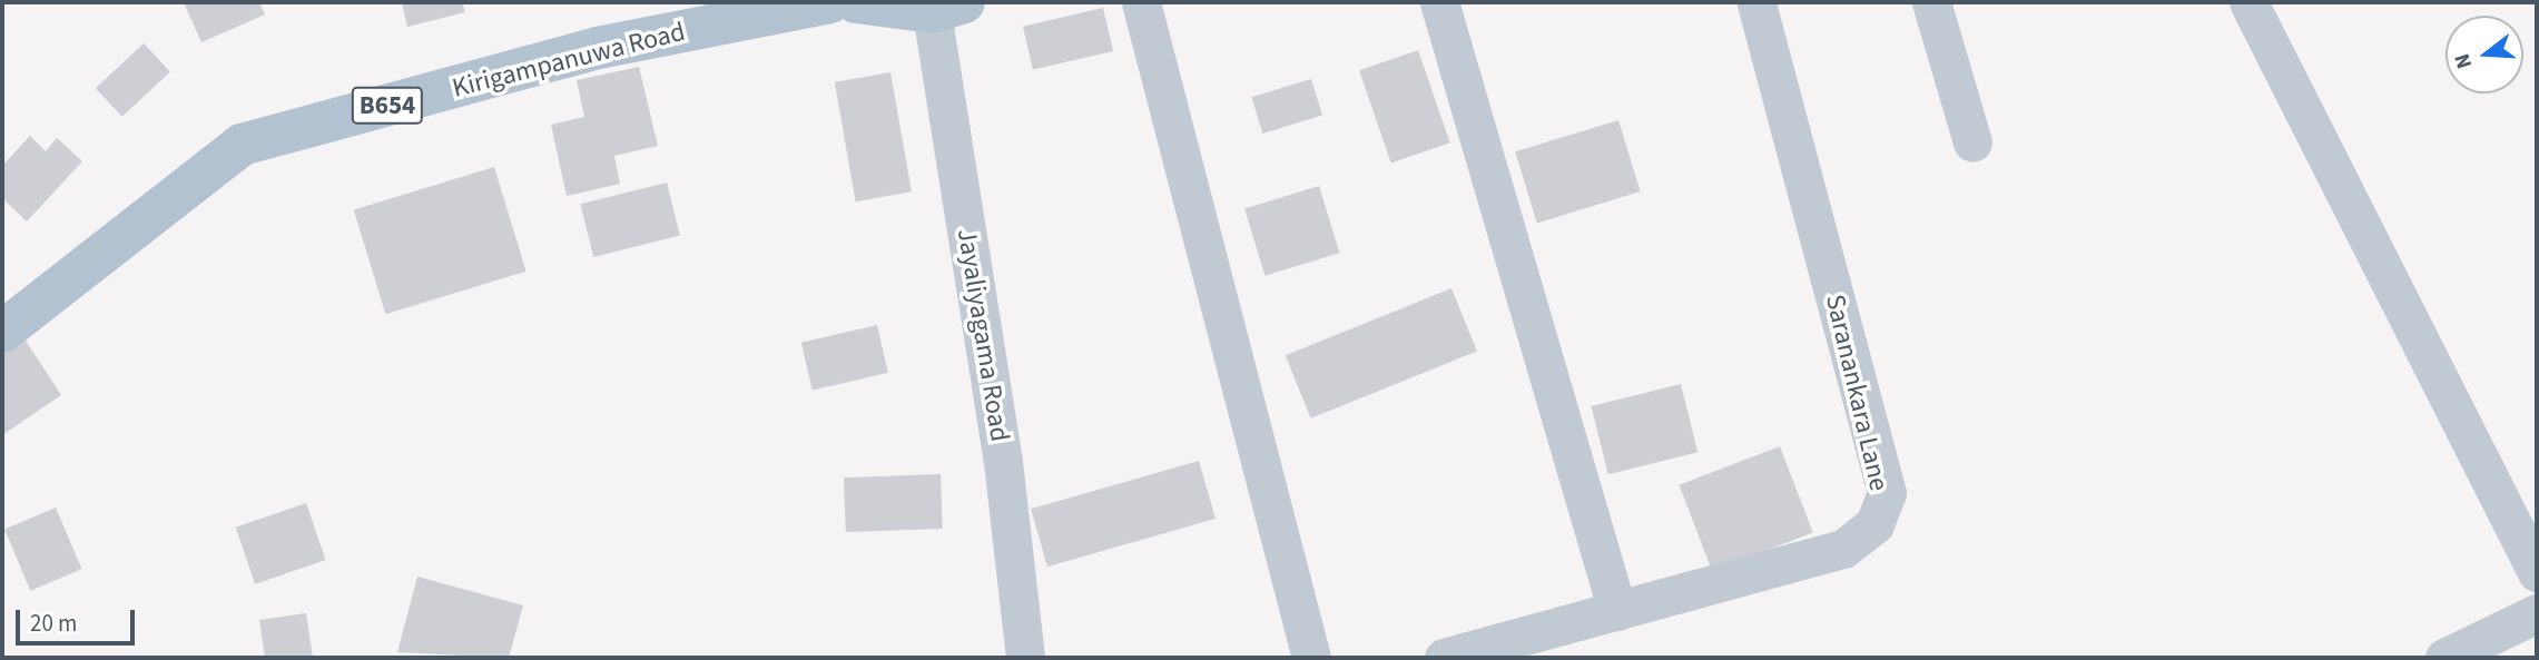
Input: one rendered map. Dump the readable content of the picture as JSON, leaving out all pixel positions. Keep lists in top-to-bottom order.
{
  "streets": {
    "main road": ["Kirigampanuwa Road", "B654"],
    "street": ["Jayaliyagama Road", "Saranankara Lane"]
  },
  "scale_bar": "20 m",
  "north": "left"
}
